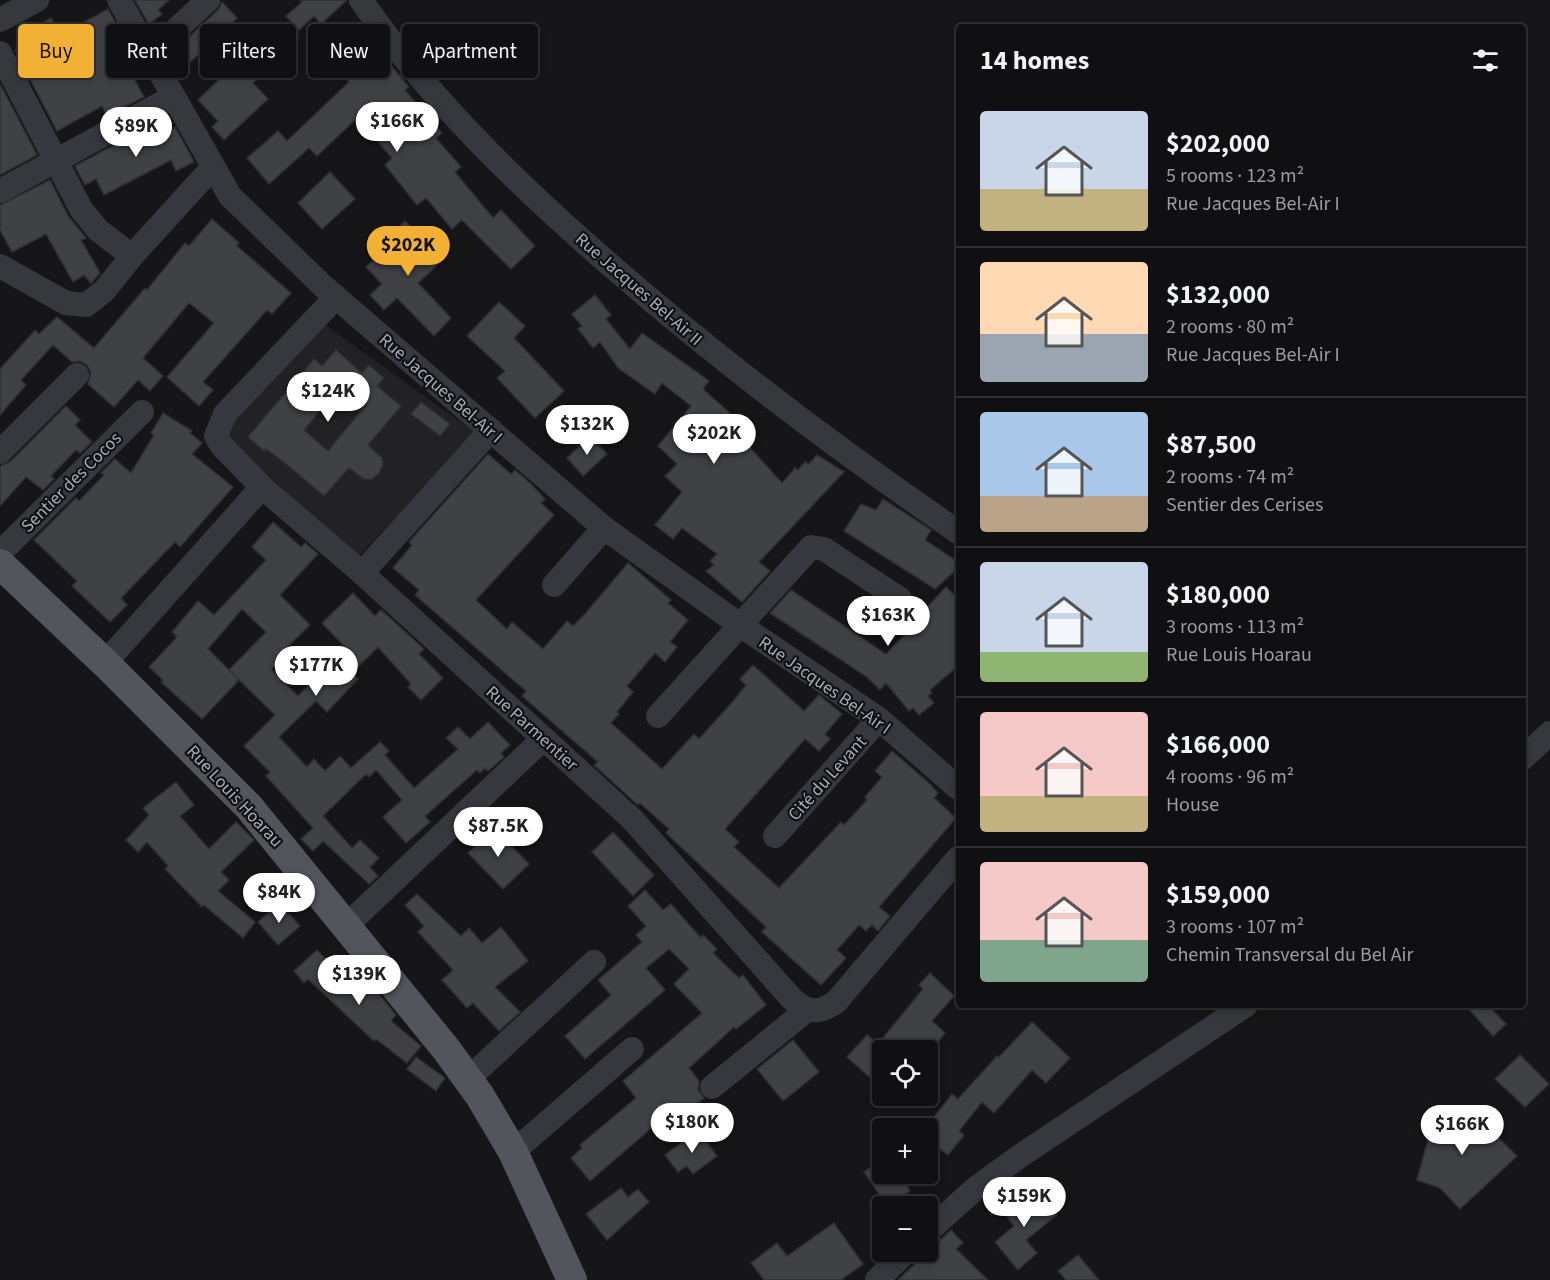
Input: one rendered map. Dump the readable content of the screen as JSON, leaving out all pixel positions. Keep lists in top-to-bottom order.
{
  "streets": {
    "main road": ["Rue Louis Hoarau"],
    "street": [
      "Rue Jacques Bel-Air II",
      "Rue Jacques Bel-Air I",
      "Sentier des Cocos",
      "Rue Parmentier",
      "Cité du Levant"
    ]
  },
  "crossings": [
    ["Rue Jacques Bel-Air I", "Rue Parmentier"],
    ["Rue Jacques Bel-Air I", "Cité du Levant"]
  ],
  "page": {
    "chip": [
      "Buy",
      "Rent",
      "Filters",
      "New",
      "Apartment"
    ],
    "heading": "14 homes",
    "list": [
      {
        "name": "$202,000",
        "note": "5 rooms · 123 m² · Rue Jacques Bel-Air I"
      },
      {
        "name": "$132,000",
        "note": "2 rooms · 80 m² · Rue Jacques Bel-Air I"
      },
      {
        "name": "$87,500",
        "note": "2 rooms · 74 m² · Sentier des Cerises"
      },
      {
        "name": "$180,000",
        "note": "3 rooms · 113 m² · Rue Louis Hoarau"
      },
      {
        "name": "$166,000",
        "note": "4 rooms · 96 m² · House"
      },
      {
        "name": "$159,000",
        "note": "3 rooms · 107 m² · Chemin Transversal du Bel Air"
      }
    ],
    "price": [
      "$166K",
      "$89K",
      "$202K",
      "$124K",
      "$132K",
      "$202K",
      "$163K",
      "$177K",
      "$87.5K",
      "$84K",
      "$139K",
      "$180K",
      "$166K",
      "$159K"
    ],
    "map_buttons": ["+", "−"]
  }
}
